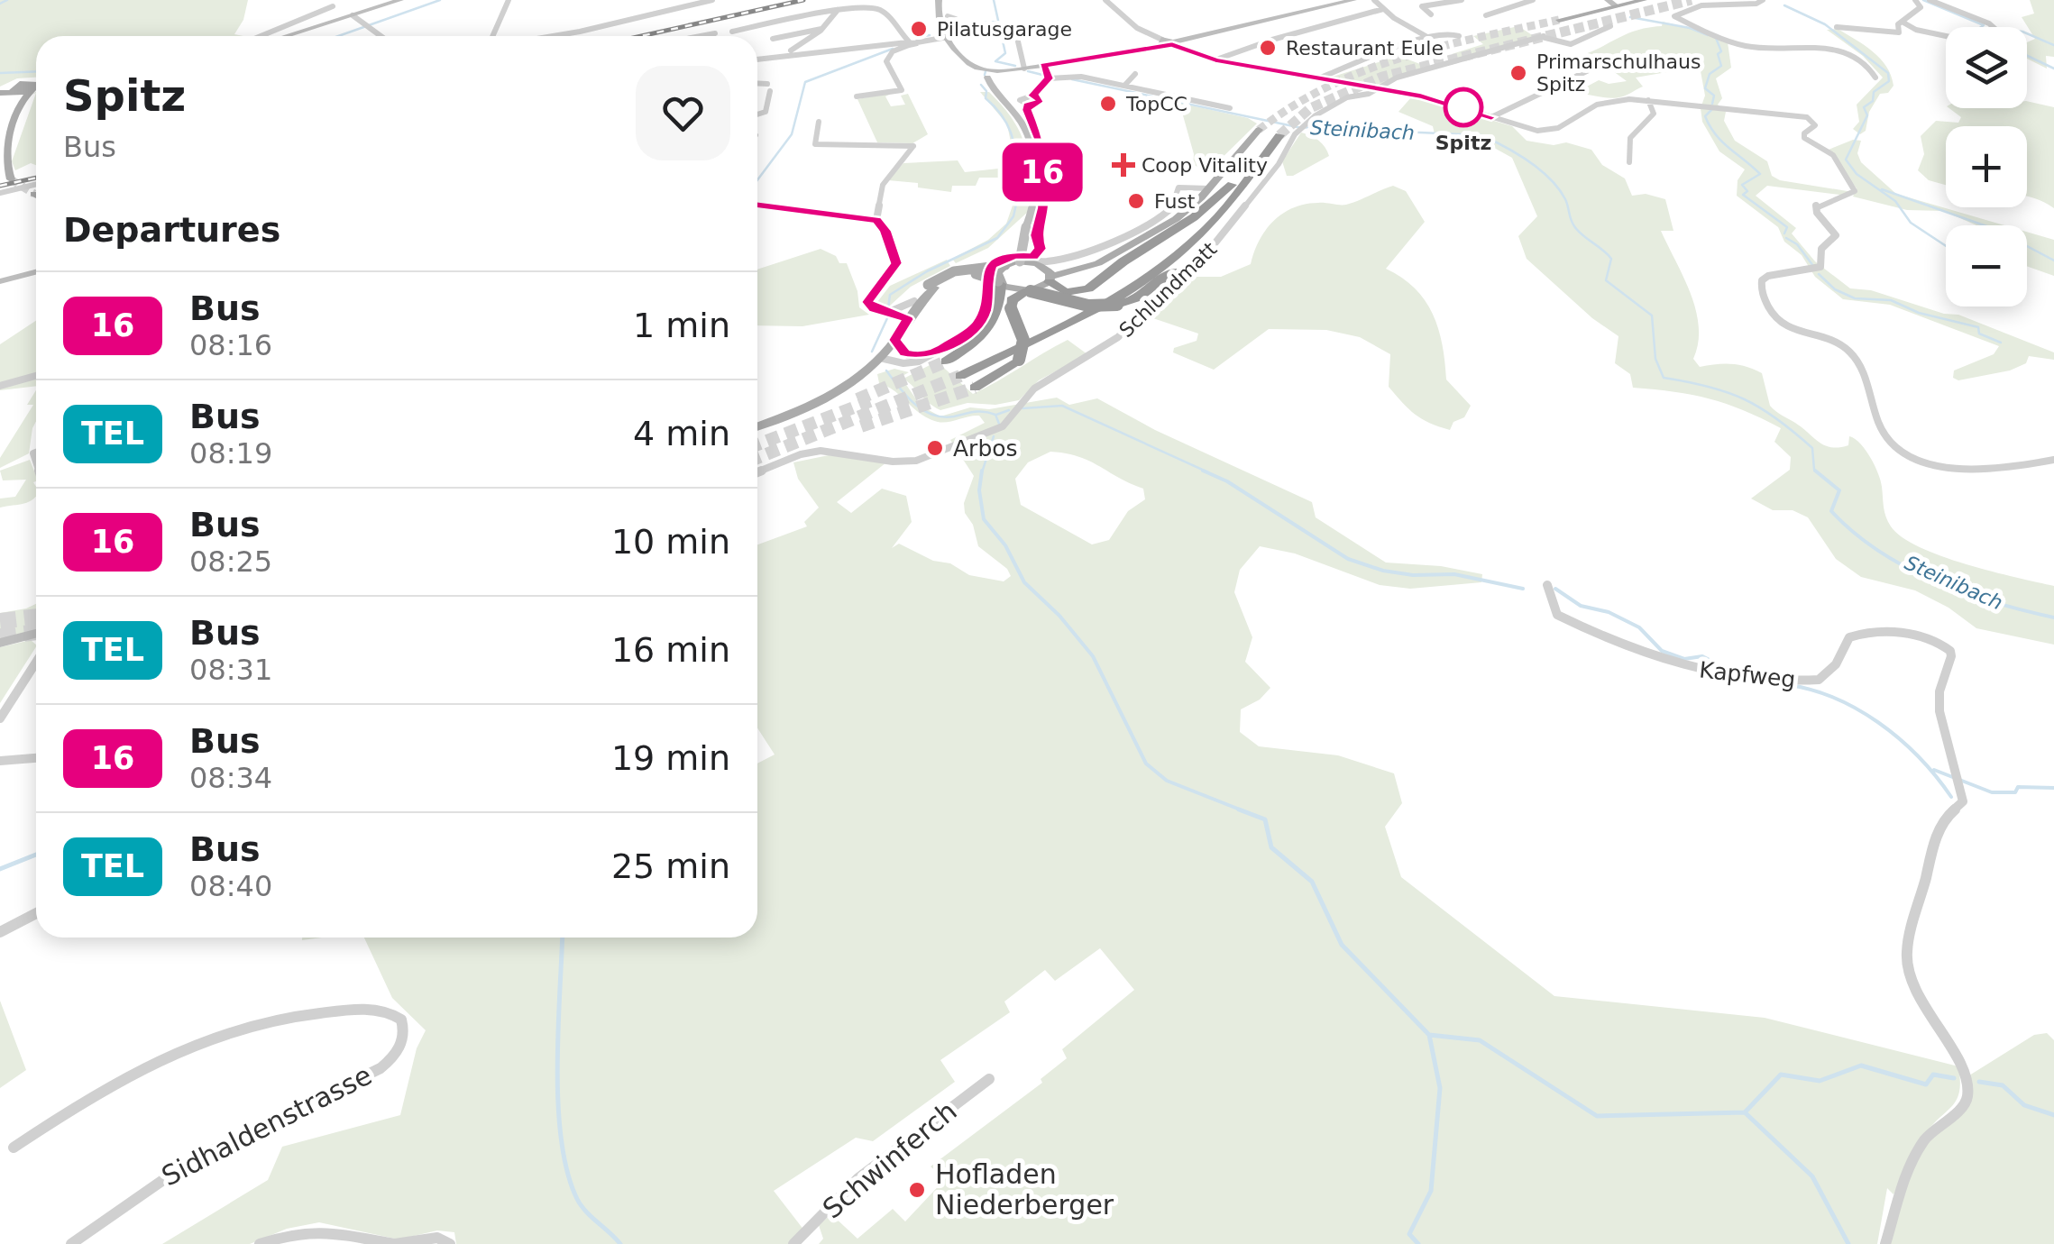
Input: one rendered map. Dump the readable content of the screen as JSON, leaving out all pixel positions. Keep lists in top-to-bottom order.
{
  "streets": {
    "street": [
      "Schlundmatt",
      "Kapfweg",
      "Sidhaldenstrasse",
      "Schwinferch"
    ]
  },
  "water": ["Steinibach"],
  "places": {
    "other": [
      "Pilatusgarage",
      "Restaurant Eule",
      "Primarschulhaus Spitz",
      "TopCC",
      "Spitz",
      "Fust",
      "Arbos",
      "Hofladen Niederberger"
    ],
    "health": ["Coop Vitality"]
  },
  "lines": ["bus line 16"],
  "page": {
    "on_map": "16",
    "map_buttons": ["+", "−"],
    "heading": [
      ["Spitz", "Bus"],
      "Departures"
    ],
    "list": [
      {
        "mark": "16",
        "name": "Bus",
        "note": "08:16",
        "value": "1 min"
      },
      {
        "mark": "TEL",
        "name": "Bus",
        "note": "08:19",
        "value": "4 min"
      },
      {
        "mark": "16",
        "name": "Bus",
        "note": "08:25",
        "value": "10 min"
      },
      {
        "mark": "TEL",
        "name": "Bus",
        "note": "08:31",
        "value": "16 min"
      },
      {
        "mark": "16",
        "name": "Bus",
        "note": "08:34",
        "value": "19 min"
      },
      {
        "mark": "TEL",
        "name": "Bus",
        "note": "08:40",
        "value": "25 min"
      }
    ]
  }
}
